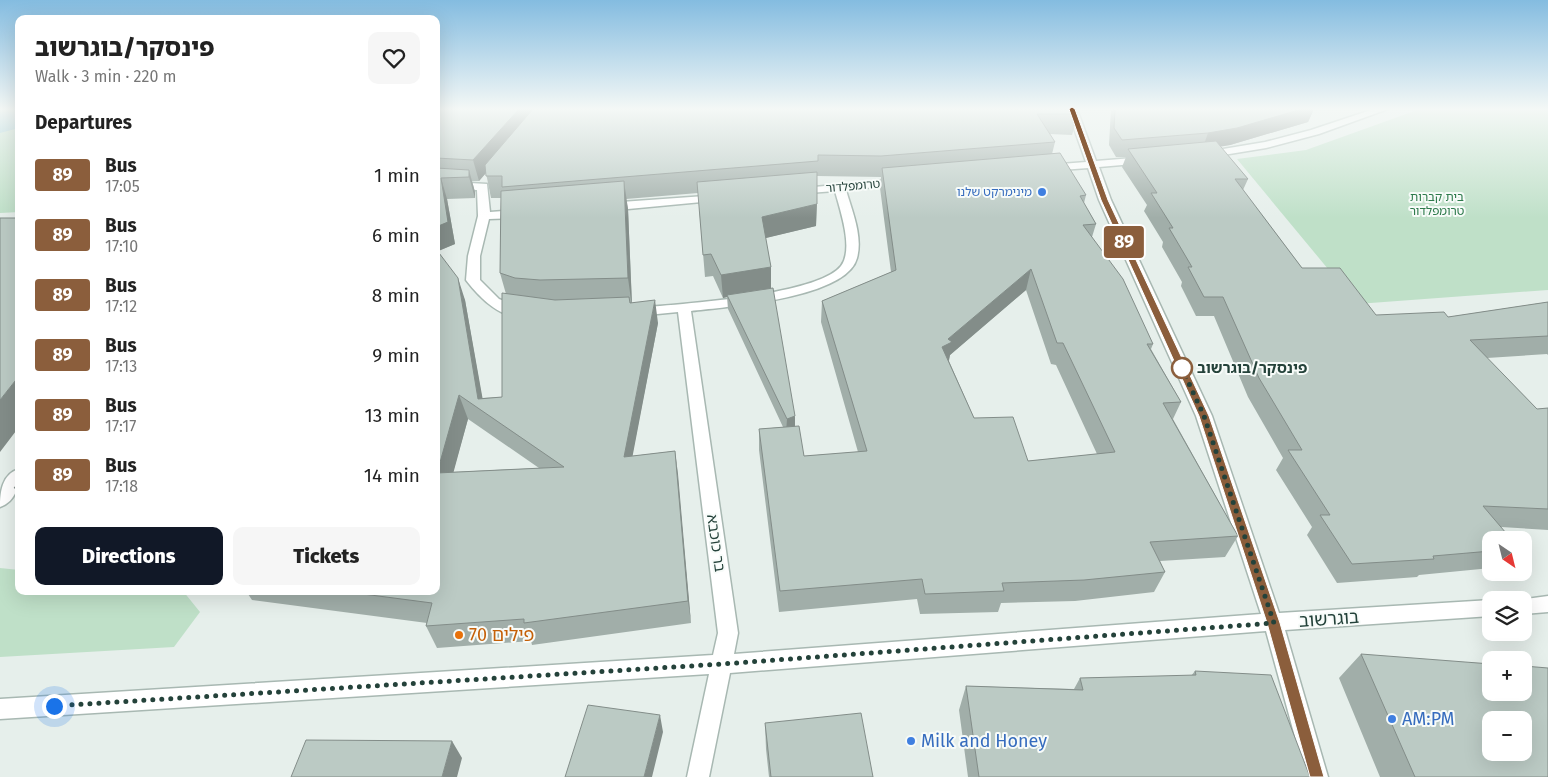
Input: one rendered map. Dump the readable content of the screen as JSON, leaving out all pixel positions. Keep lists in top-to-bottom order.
{
  "streets": {
    "street": ["טרומפלדור", "בר כוכבא", "בוגרשוב"]
  },
  "crossings": [
    ["בר כוכבא", "בוגרשוב"]
  ],
  "parks": ["בית קברות טרומפלדור"],
  "places": [
    "מינימרקט שלנו",
    "פינסקר/בוגרשוב",
    "70 פילים",
    "AM:PM",
    "Milk and Honey"
  ],
  "lines": ["bus line 89"],
  "north": "bottom right",
  "page": {
    "on_map": "89",
    "heading": [
      ["פינסקר/בוגרשוב", "Walk · 3 min · 220 m"],
      "Departures"
    ],
    "list": [
      {
        "mark": "89",
        "name": "Bus",
        "note": "17:05",
        "value": "1 min"
      },
      {
        "mark": "89",
        "name": "Bus",
        "note": "17:10",
        "value": "6 min"
      },
      {
        "mark": "89",
        "name": "Bus",
        "note": "17:12",
        "value": "8 min"
      },
      {
        "mark": "89",
        "name": "Bus",
        "note": "17:13",
        "value": "9 min"
      },
      {
        "mark": "89",
        "name": "Bus",
        "note": "17:17",
        "value": "13 min"
      },
      {
        "mark": "89",
        "name": "Bus",
        "note": "17:18",
        "value": "14 min"
      }
    ],
    "buttons": ["Directions", "Tickets"],
    "map_buttons": ["+", "−"]
  }
}
